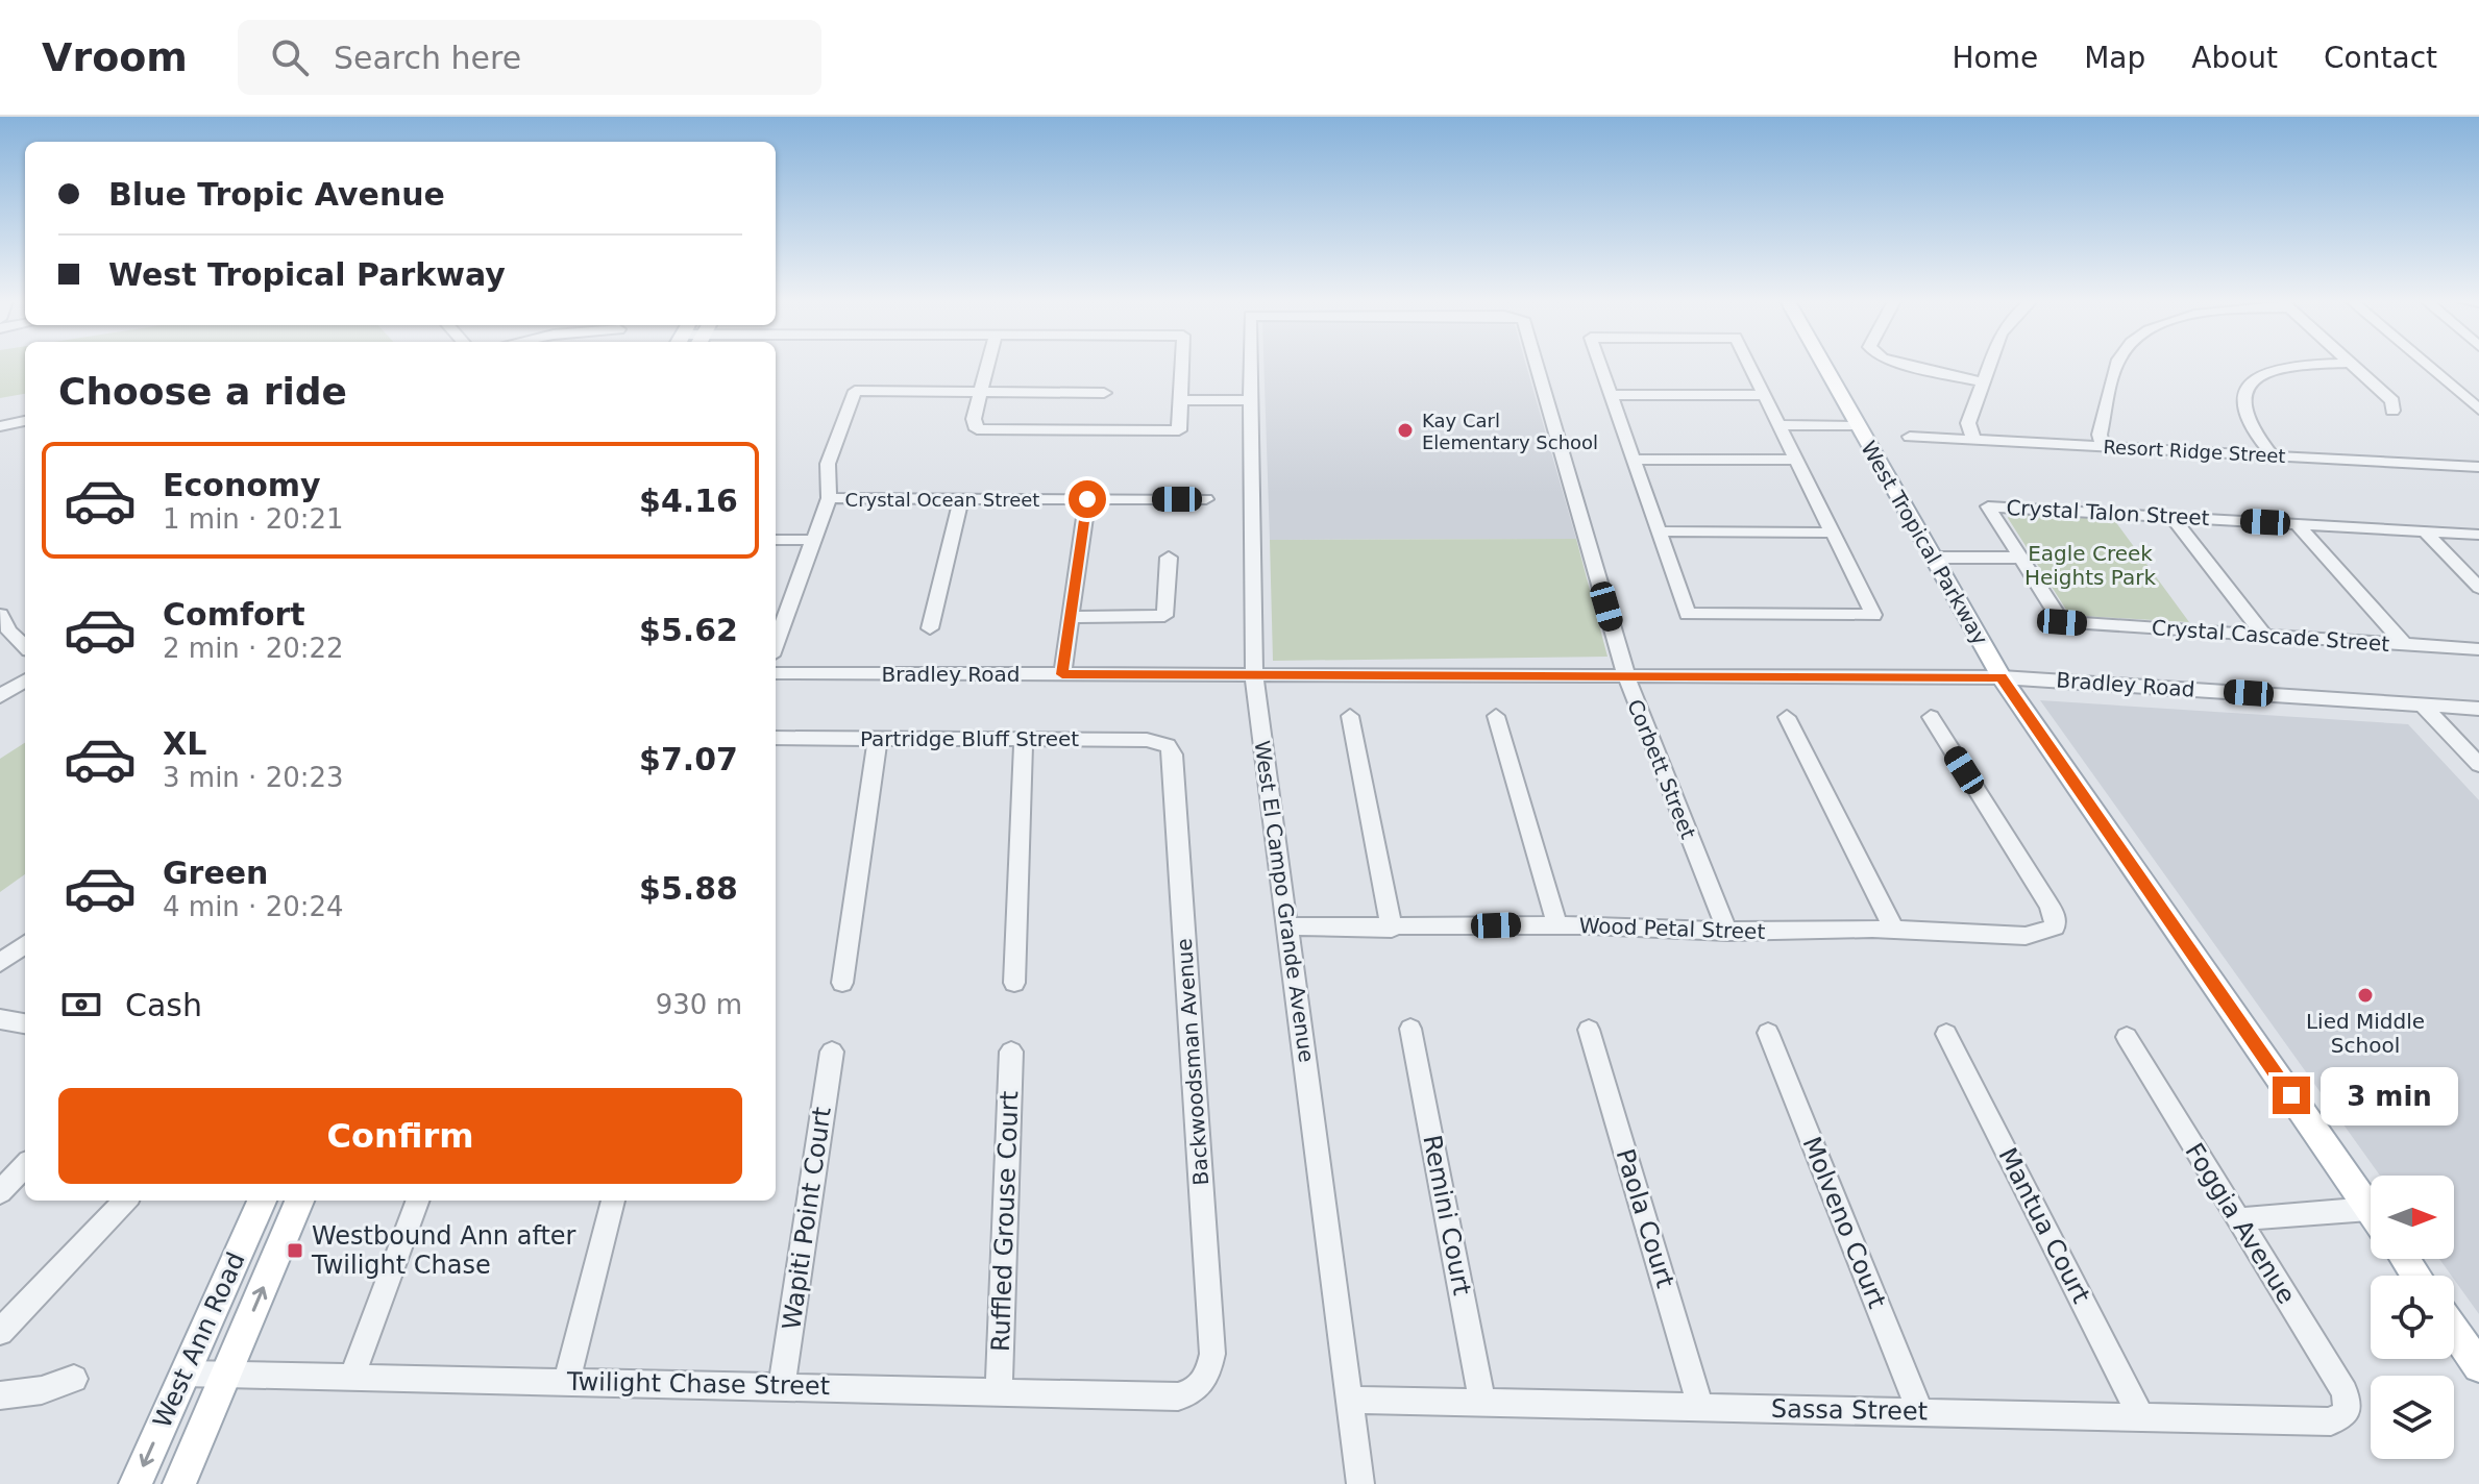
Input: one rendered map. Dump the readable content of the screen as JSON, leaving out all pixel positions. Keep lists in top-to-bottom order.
{
  "streets": {
    "main road": ["West Tropical Parkway", "West Ann Road"],
    "street": [
      "Resort Ridge Street",
      "Crystal Ocean Street",
      "Crystal Talon Street",
      "Crystal Cascade Street",
      "Bradley Road",
      "Partridge Bluff Street",
      "Corbett Street",
      "West El Campo Grande Avenue",
      "Wood Petal Street",
      "Backwoodsman Avenue",
      "Remini Court",
      "Wapiti Point Court",
      "Paola Court",
      "Ruffled Grouse Court",
      "Molveno Court",
      "Foggia Avenue",
      "Mantua Court",
      "Twilight Chase Street",
      "Sassa Street"
    ]
  },
  "crossings": [
    ["Crystal Talon Street", "Crystal Cascade Street"],
    ["West Tropical Parkway", "Bradley Road"],
    ["Bradley Road", "Corbett Street"],
    ["Bradley Road", "West El Campo Grande Avenue"],
    ["Partridge Bluff Street", "Backwoodsman Avenue"],
    ["Corbett Street", "Wood Petal Street"],
    ["West El Campo Grande Avenue", "Wood Petal Street"],
    ["West El Campo Grande Avenue", "Sassa Street"],
    ["Backwoodsman Avenue", "Twilight Chase Street"],
    ["Remini Court", "Sassa Street"],
    ["Wapiti Point Court", "Twilight Chase Street"],
    ["Paola Court", "Sassa Street"],
    ["Ruffled Grouse Court", "Twilight Chase Street"],
    ["Molveno Court", "Sassa Street"],
    ["Foggia Avenue", "Sassa Street"],
    ["Mantua Court", "Sassa Street"],
    ["West Ann Road", "Twilight Chase Street"]
  ],
  "parks": ["Eagle Creek Heights Park"],
  "places": {
    "other": ["Kay Carl Elementary School", "Lied Middle School"],
    "transit": ["Westbound Ann after Twilight Chase"]
  },
  "north": "right",
  "page": {
    "header": "Vroom",
    "search": "Search here",
    "nav": [
      "Home",
      "Map",
      "About",
      "Contact"
    ],
    "banner": ["Blue Tropic Avenue", "West Tropical Parkway"],
    "heading": "Choose a ride",
    "list": [
      {
        "name": "Economy",
        "note": "1 min · 20:21",
        "value": "$4.16"
      },
      {
        "name": "Comfort",
        "note": "2 min · 20:22",
        "value": "$5.62"
      },
      {
        "name": "XL",
        "note": "3 min · 20:23",
        "value": "$7.07"
      },
      {
        "name": "Green",
        "note": "4 min · 20:24",
        "value": "$5.88"
      }
    ],
    "pay": ["Cash", "930 m"],
    "bubble": "3 min",
    "buttons": "Confirm"
  }
}
